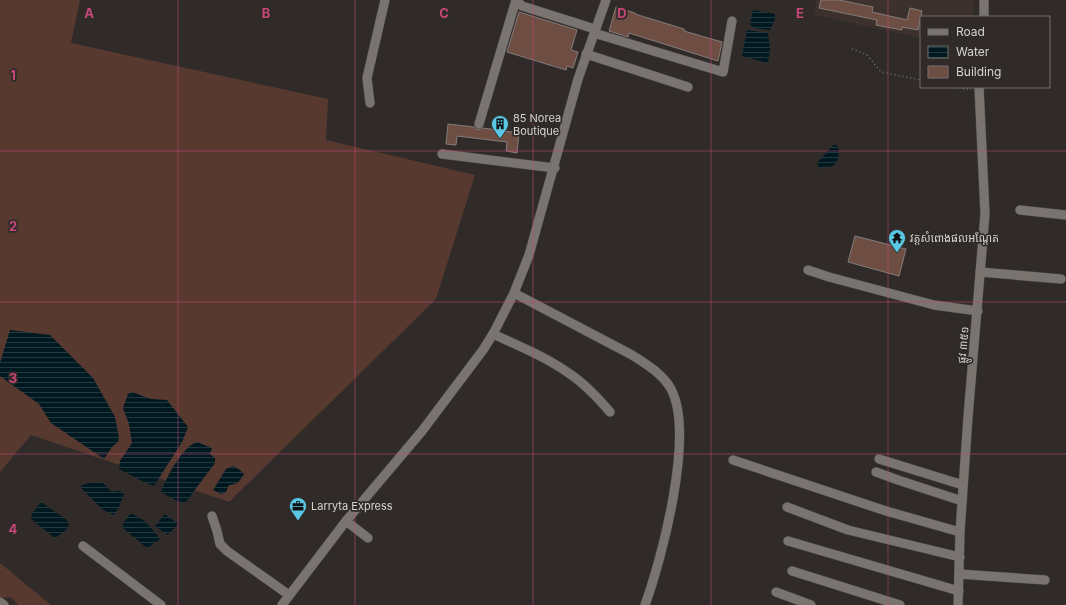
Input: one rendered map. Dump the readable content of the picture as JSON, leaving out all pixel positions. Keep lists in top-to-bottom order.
{
  "streets": {
    "street": ["ផ្លូវ ៣៥១"]
  },
  "places": {
    "building": ["85 Norea Boutique"],
    "temple": ["វត្តសំពោងផលអណ្តែត"],
    "office": ["Larryta Express"]
  },
  "legend": ["Road", "Water", "Building"],
  "grid": {
    "columns": [
      "A",
      "B",
      "C",
      "D",
      "E"
    ],
    "rows": [
      "1",
      "2",
      "3",
      "4"
    ]
  }
}
